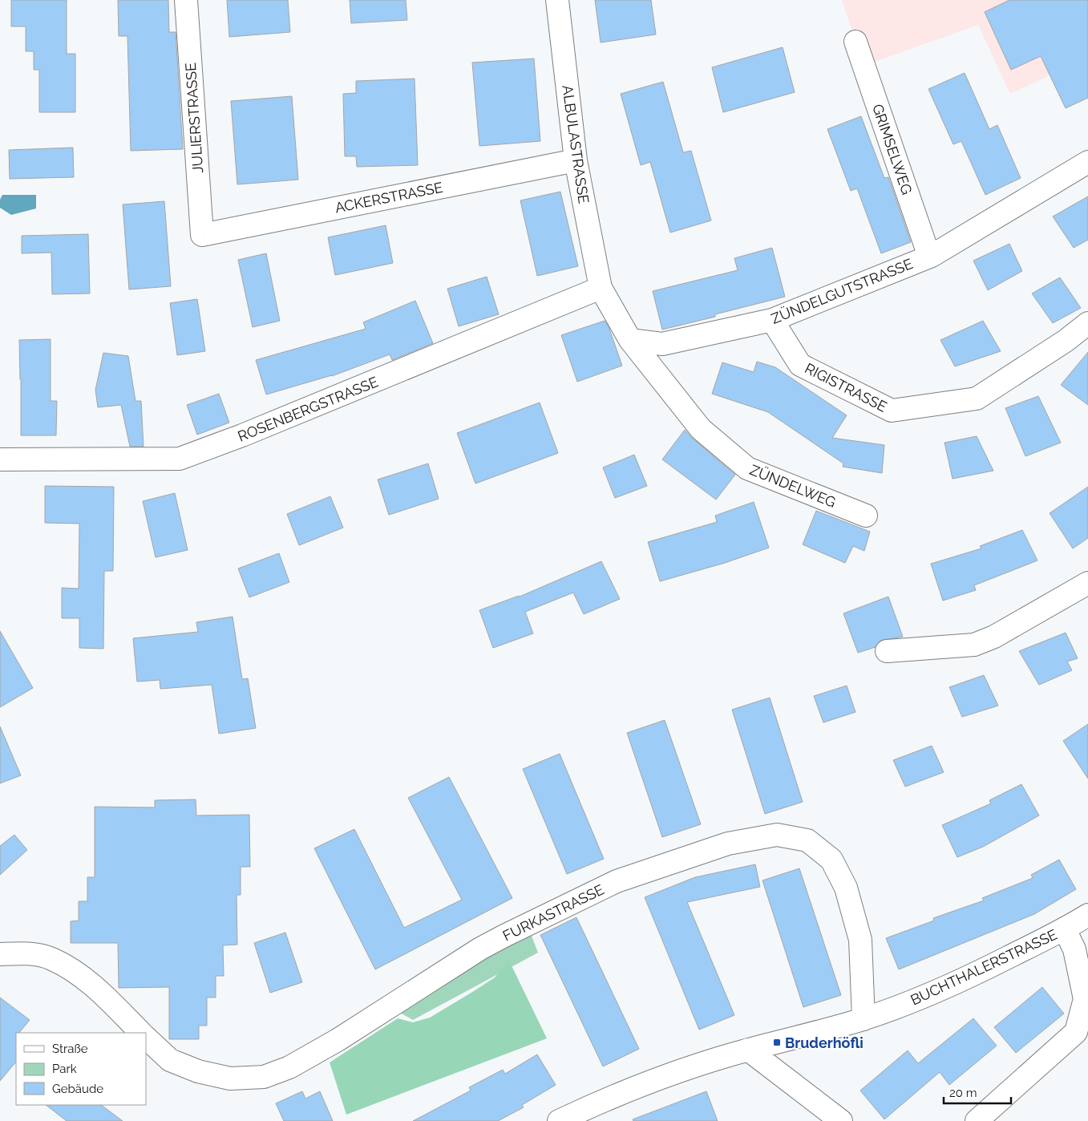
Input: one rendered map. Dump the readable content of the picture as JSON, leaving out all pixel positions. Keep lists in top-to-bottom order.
{
  "streets": {
    "street": [
      "JULIERSTRASSE",
      "ALBULASTRASSE",
      "GRIMSELWEG",
      "ACKERSTRASSE",
      "ZÜNDELGUTSTRASSE",
      "RIGISTRASSE",
      "ROSENBERGSTRASSE",
      "ZÜNDELWEG",
      "FURKASTRASSE",
      "BUCHTHALERSTRASSE"
    ]
  },
  "crossings": [
    ["JULIERSTRASSE", "ACKERSTRASSE"],
    ["ALBULASTRASSE", "ACKERSTRASSE"],
    ["ALBULASTRASSE", "ROSENBERGSTRASSE"],
    ["GRIMSELWEG", "ZÜNDELGUTSTRASSE"],
    ["ZÜNDELGUTSTRASSE", "RIGISTRASSE"],
    ["ZÜNDELGUTSTRASSE", "ZÜNDELWEG"],
    ["FURKASTRASSE", "BUCHTHALERSTRASSE"]
  ],
  "places": {
    "transit": ["Bruderhöfli"]
  },
  "legend": ["Straße", "Park", "Gebäude"],
  "scale_bar": "20 m"
}
